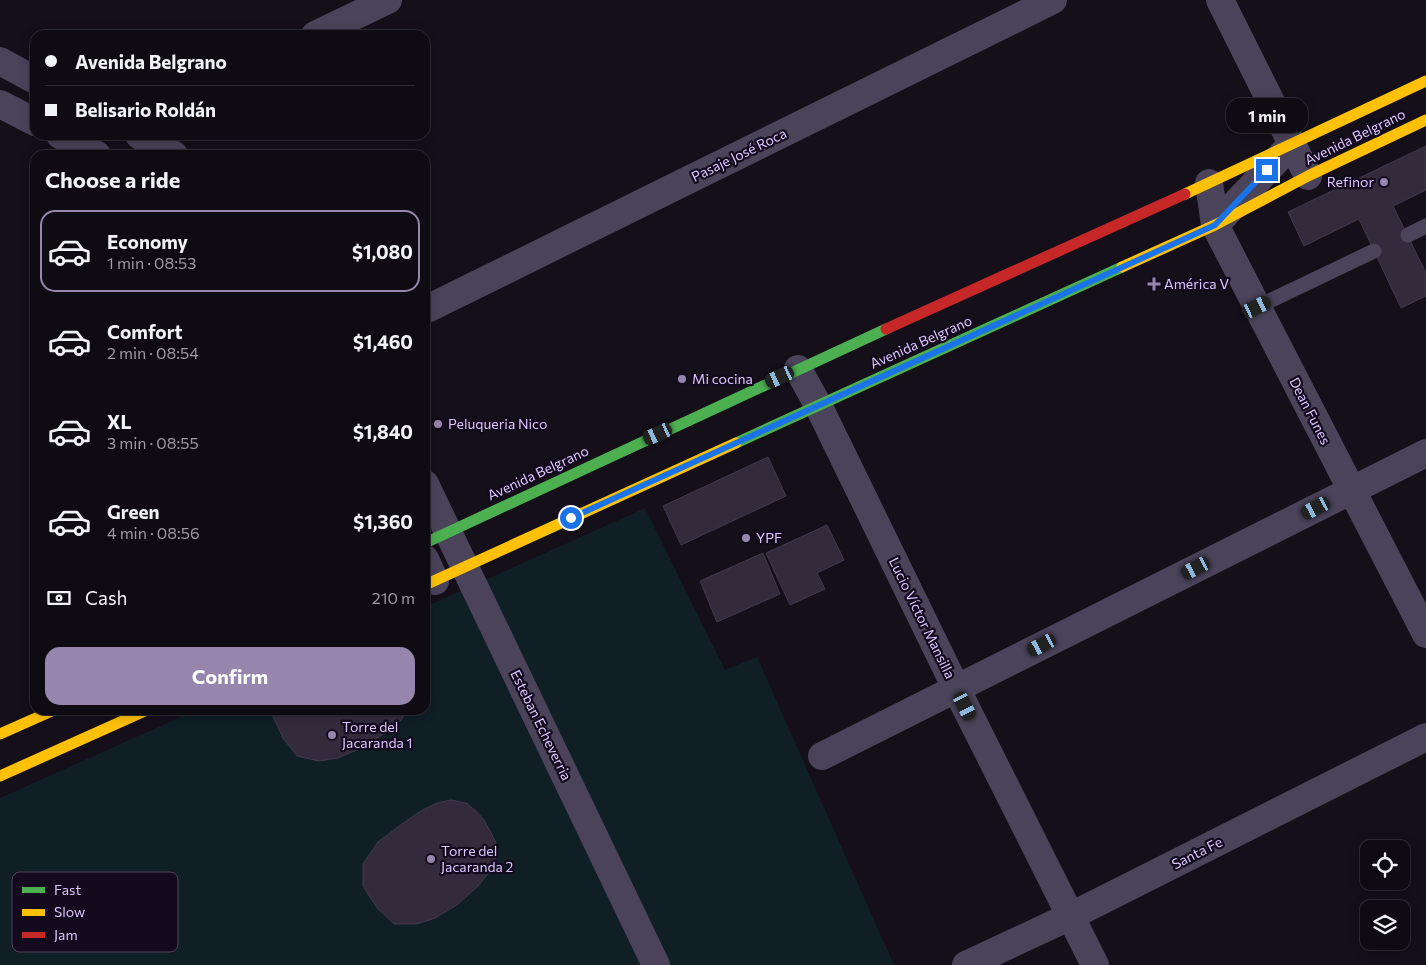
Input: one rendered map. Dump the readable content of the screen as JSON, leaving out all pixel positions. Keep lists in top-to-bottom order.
{
  "streets": {
    "main road": ["Avenida Belgrano"],
    "street": [
      "Pasaje José Roca",
      "Dean Funes",
      "Lucio Víctor Mansilla",
      "Esteban Echeverria",
      "Santa Fe"
    ]
  },
  "crossings": [
    ["Avenida Belgrano", "Dean Funes"],
    ["Avenida Belgrano", "Lucio Víctor Mansilla"],
    ["Avenida Belgrano", "Esteban Echeverria"],
    ["Lucio Víctor Mansilla", "Santa Fe"]
  ],
  "places": {
    "other": [
      "Refinor",
      "Mi cocina",
      "Peluqueria Nico",
      "YPF",
      "Torre del Jacaranda 1",
      "Torre del Jacaranda 2"
    ],
    "health": ["América V"]
  },
  "legend": ["Fast", "Slow", "Jam"],
  "page": {
    "banner": ["Avenida Belgrano", "Belisario Roldán"],
    "bubble": "1 min",
    "heading": "Choose a ride",
    "list": [
      {
        "name": "Economy",
        "note": "1 min · 08:53",
        "value": "$1,080"
      },
      {
        "name": "Comfort",
        "note": "2 min · 08:54",
        "value": "$1,460"
      },
      {
        "name": "XL",
        "note": "3 min · 08:55",
        "value": "$1,840"
      },
      {
        "name": "Green",
        "note": "4 min · 08:56",
        "value": "$1,360"
      }
    ],
    "pay": ["Cash", "210 m"],
    "buttons": "Confirm"
  }
}
